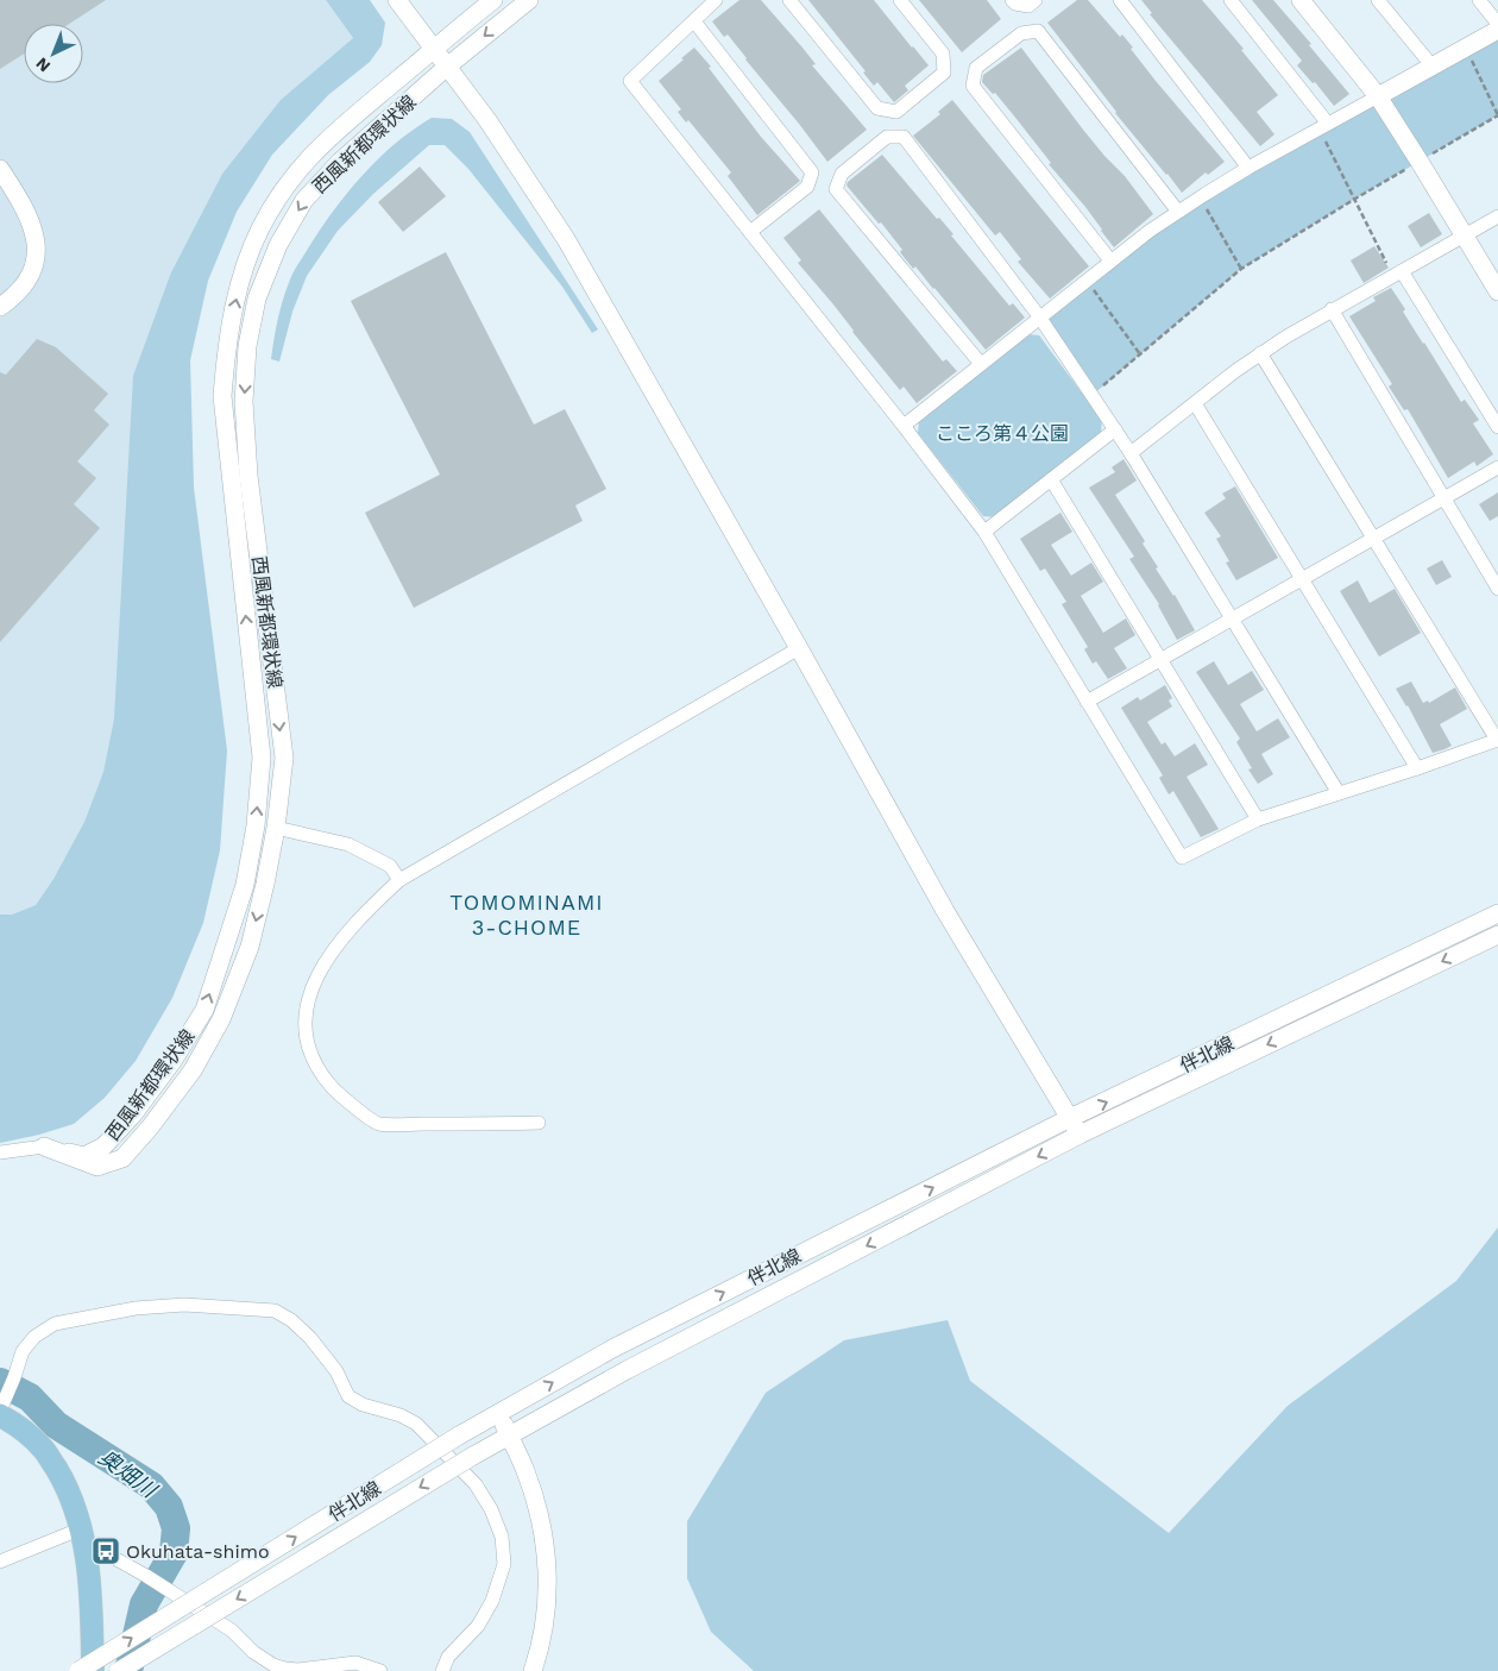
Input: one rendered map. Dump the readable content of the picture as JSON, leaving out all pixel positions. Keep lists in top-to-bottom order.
{
  "streets": {
    "street": ["西風新都環状線", "伴北線"]
  },
  "districts": ["TOMOMINAMI 3-CHOME"],
  "water": ["奥畑川"],
  "parks": ["こころ第４公園"],
  "places": {
    "bus stop": ["Okuhata-shimo"]
  },
  "north": "bottom left"
}
